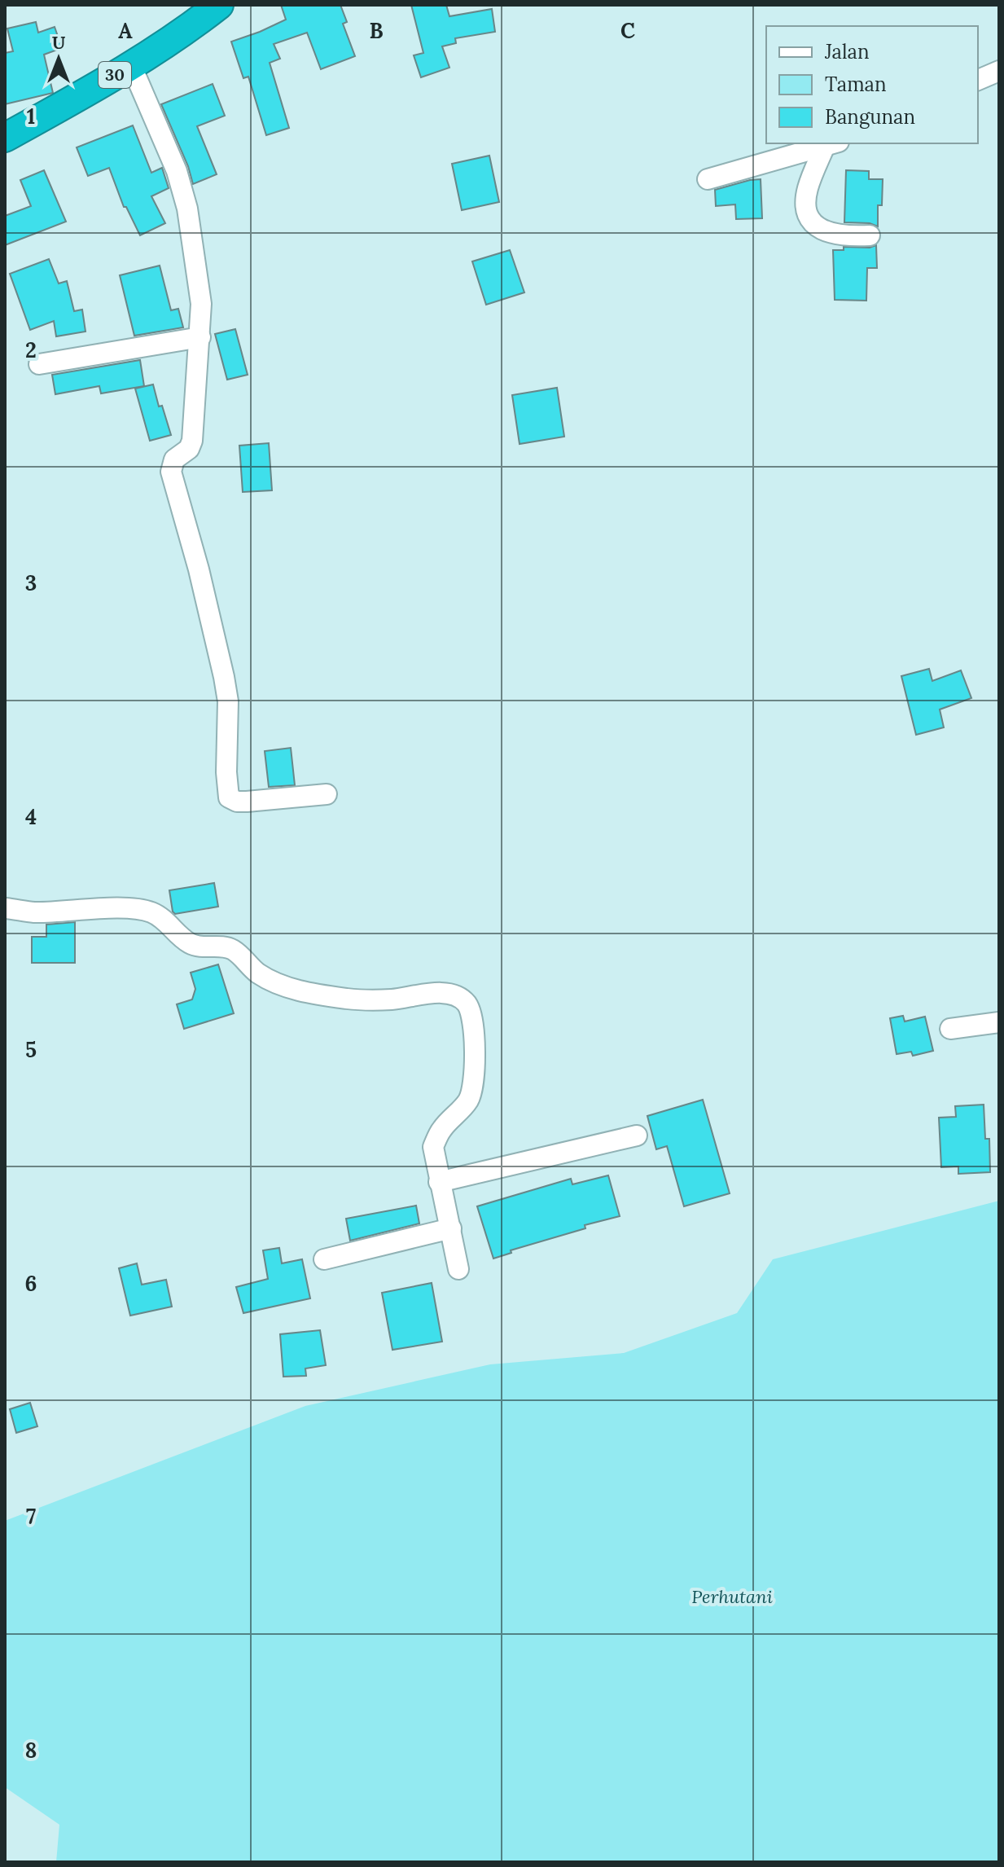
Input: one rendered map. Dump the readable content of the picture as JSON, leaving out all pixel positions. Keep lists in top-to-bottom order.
{
  "streets": {
    "highway": ["30"]
  },
  "parks": ["Perhutani"],
  "legend": ["Jalan", "Taman", "Bangunan"],
  "north": "top",
  "grid": {
    "columns": ["A", "B", "C"],
    "rows": [
      "1",
      "2",
      "3",
      "4",
      "5",
      "6",
      "7",
      "8"
    ]
  }
}
